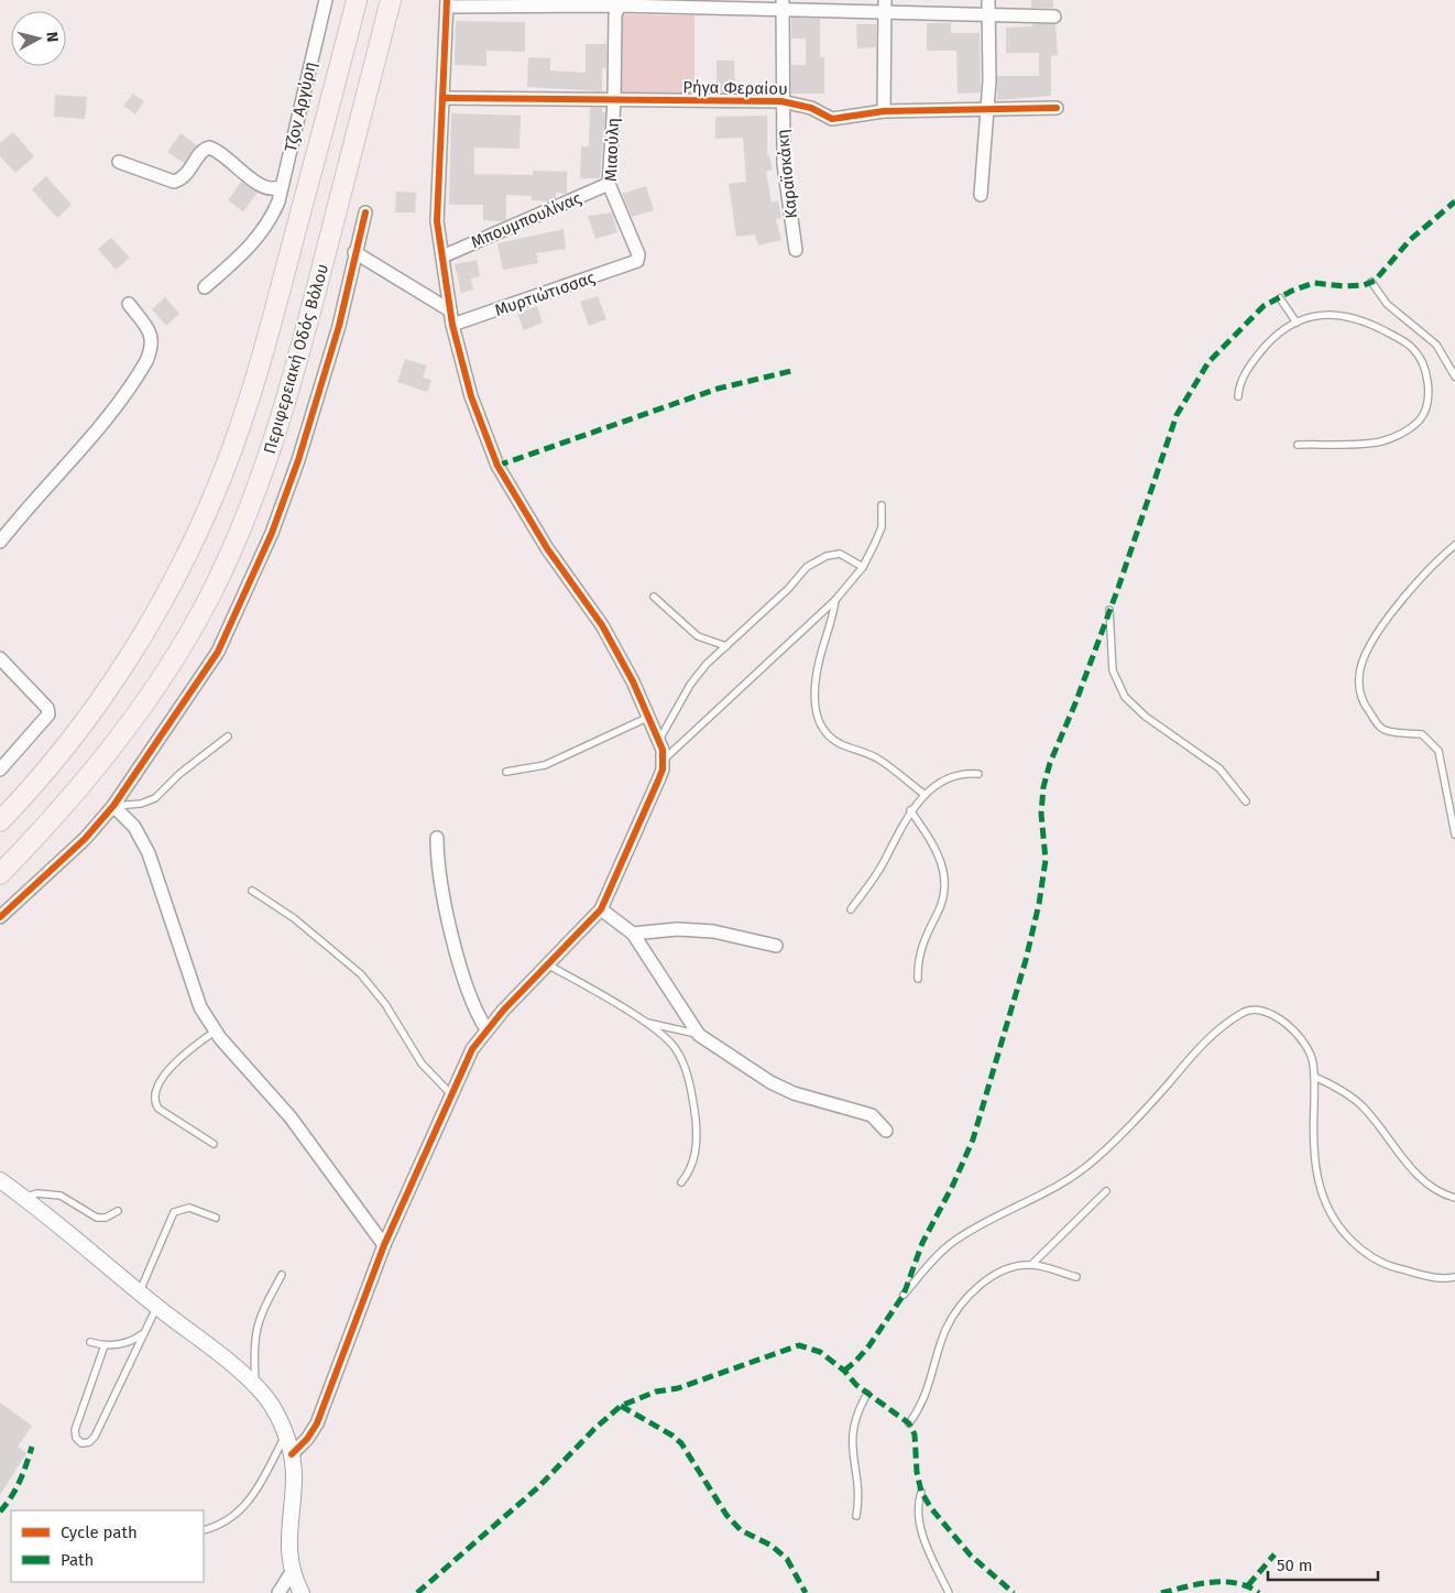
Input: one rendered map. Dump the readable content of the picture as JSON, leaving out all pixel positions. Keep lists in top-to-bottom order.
{
  "streets": {
    "main road": ["Περιφερειακή Οδός Βόλου"],
    "street": [
      "Ρήγα Φεραίου",
      "Τζον Αργύρη",
      "Μιαούλη",
      "Καραϊσκάκη",
      "Μπουμπουλίνας",
      "Μυρτιώτισσας"
    ]
  },
  "crossings": [
    ["Ρήγα Φεραίου", "Μιαούλη"],
    ["Ρήγα Φεραίου", "Καραϊσκάκη"],
    ["Μιαούλη", "Μπουμπουλίνας"],
    ["Μιαούλη", "Μυρτιώτισσας"]
  ],
  "legend": ["Cycle path", "Path"],
  "scale_bar": "50 m",
  "north": "right"
}
